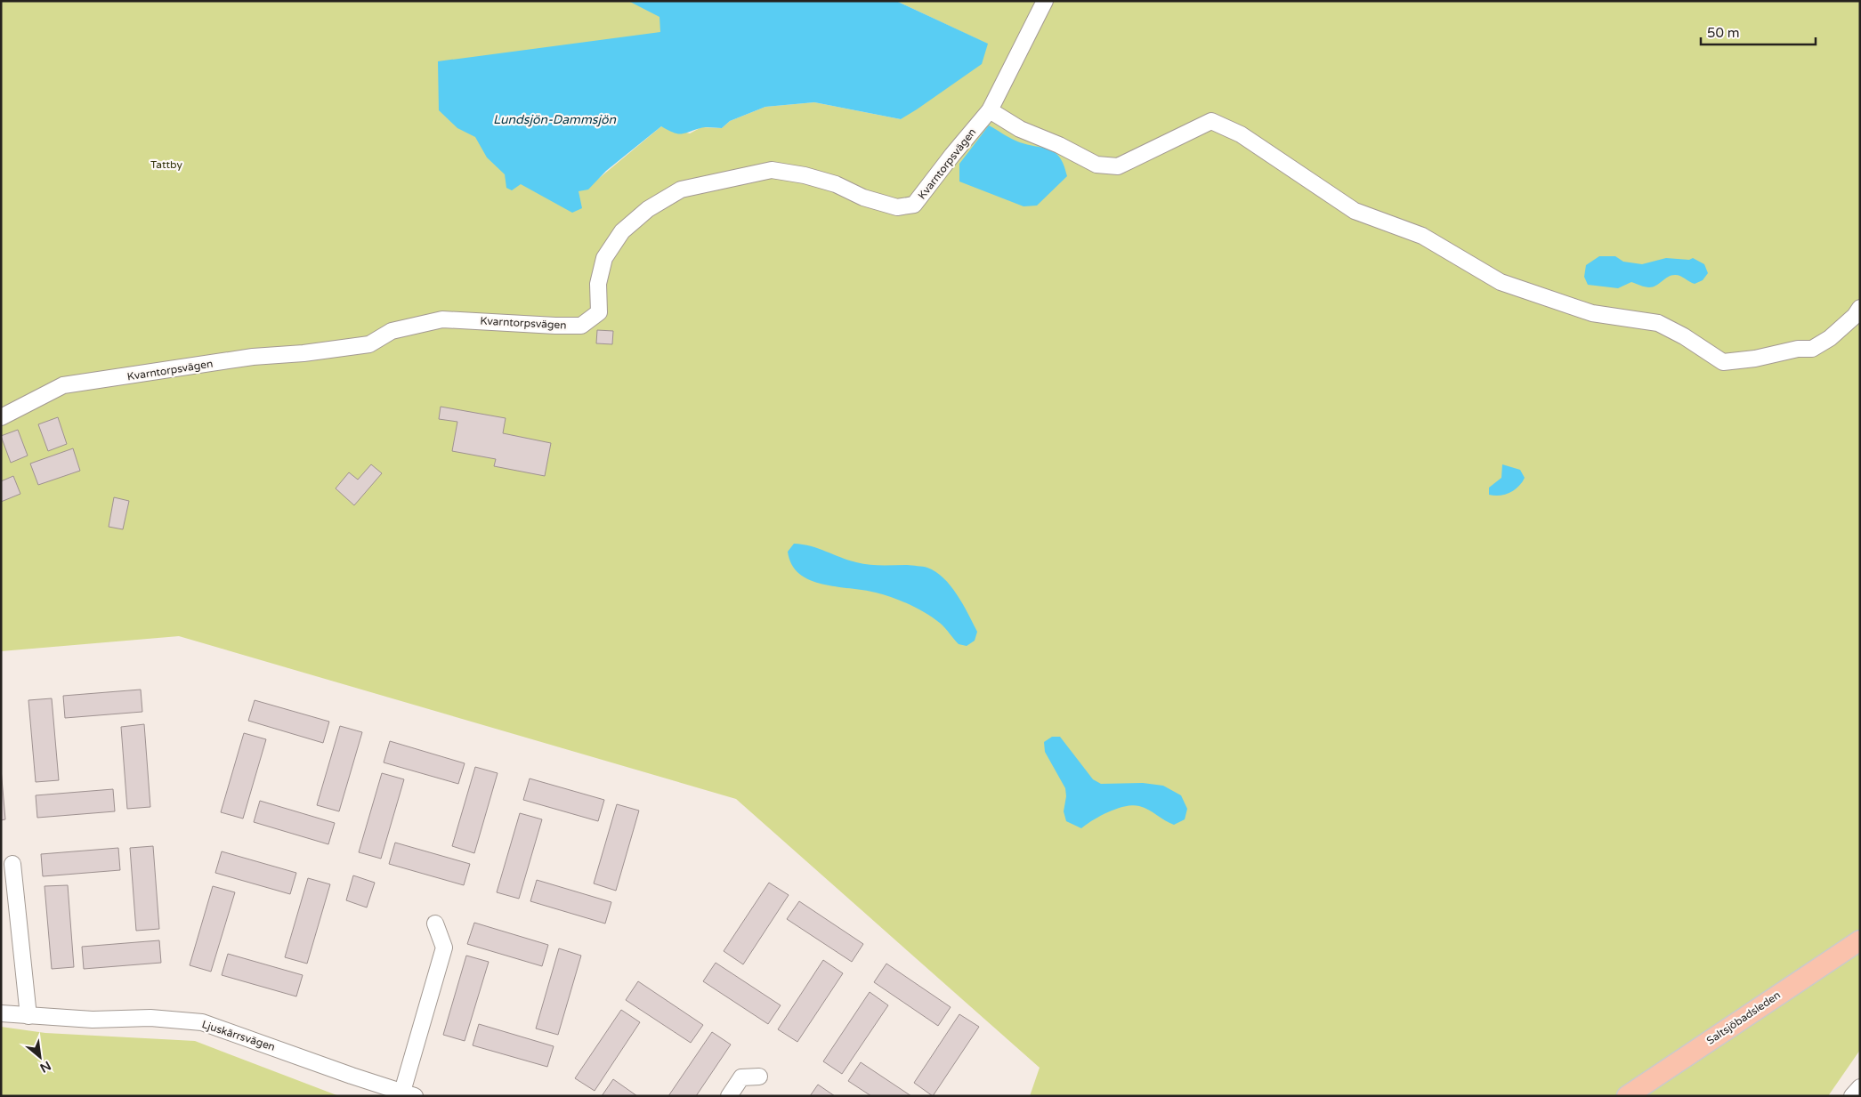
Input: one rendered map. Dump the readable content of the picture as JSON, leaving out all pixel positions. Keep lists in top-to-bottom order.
{
  "streets": {
    "main road": ["Saltsjöbadsleden"],
    "street": ["Kvarntorpsvägen", "Ljuskärrsvägen"]
  },
  "water": ["Lundsjön-Dammsjön"],
  "parks": ["Tattby"],
  "scale_bar": "50 m",
  "north": "bottom right"
}
